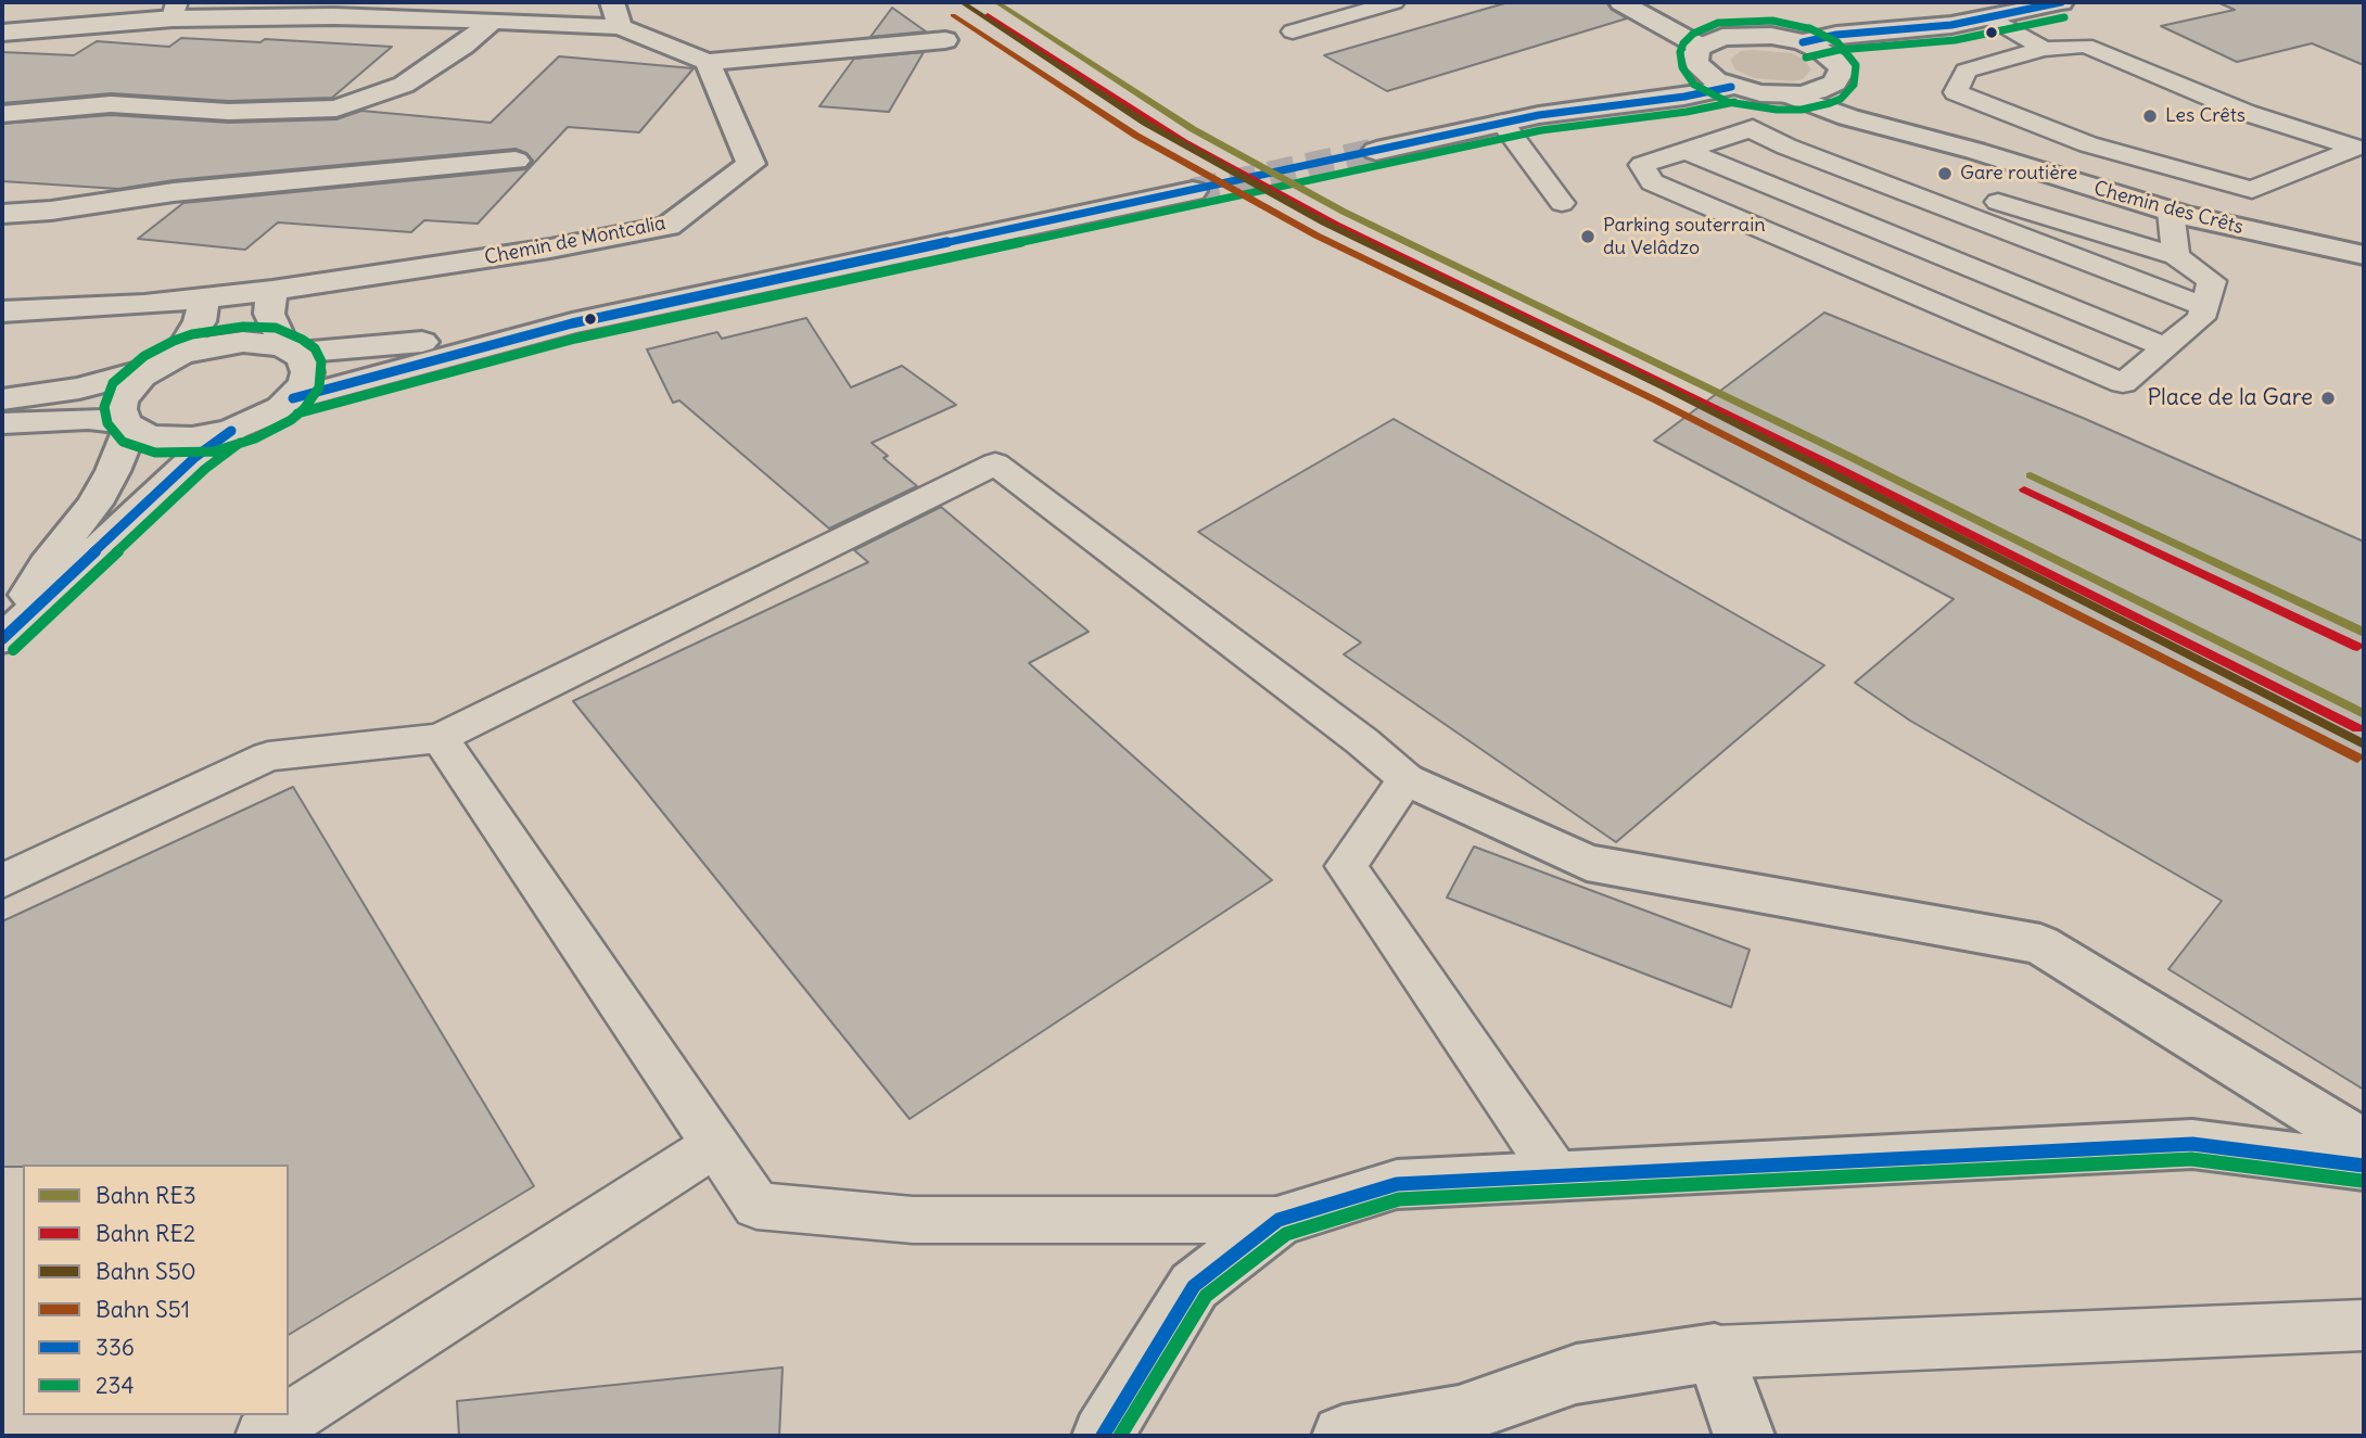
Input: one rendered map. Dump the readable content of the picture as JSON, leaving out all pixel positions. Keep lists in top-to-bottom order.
{
  "streets": {
    "street": ["Chemin des Crêts", "Chemin de Montcalia"]
  },
  "places": [
    "Les Crêts",
    "Gare routière",
    "Parking souterrain du Velâdzo",
    "Place de la Gare"
  ],
  "lines": [
    "rail line RE3",
    "rail line S50",
    "transit line 336",
    "rail line RE2",
    "rail line S51",
    "transit line 234"
  ],
  "legend": [
    "Bahn RE3",
    "Bahn RE2",
    "Bahn S50",
    "Bahn S51",
    "336",
    "234"
  ]
}
